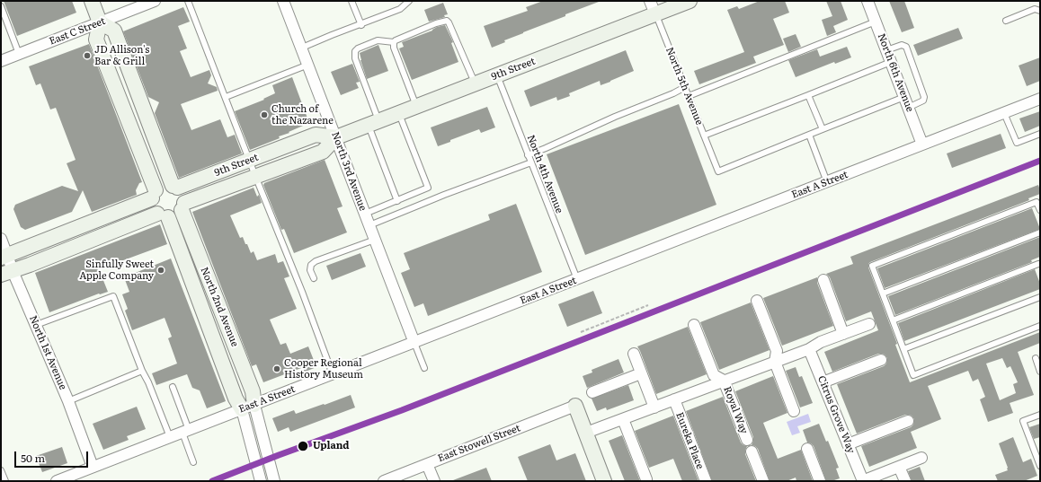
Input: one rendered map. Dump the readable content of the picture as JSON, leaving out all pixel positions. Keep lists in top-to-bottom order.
{
  "streets": {
    "street": [
      "East C Street",
      "9th Street",
      "North 6th Avenue",
      "North 3rd Avenue",
      "East A Street",
      "North 2nd Avenue",
      "North 1st Avenue",
      "Royal Way",
      "Citrus Grove Way",
      "Eureka Place",
      "East Stowell Street"
    ],
    "lane": ["North 5th Avenue", "North 4th Avenue"]
  },
  "crossings": [
    ["9th Street", "North 5th Avenue"],
    ["9th Street", "North 3rd Avenue"],
    ["9th Street", "North 4th Avenue"],
    ["9th Street", "North 2nd Avenue"],
    ["North 6th Avenue", "East A Street"],
    ["North 3rd Avenue", "East A Street"],
    ["North 4th Avenue", "East A Street"],
    ["East A Street", "North 2nd Avenue"],
    ["East A Street", "North 1st Avenue"]
  ],
  "places": [
    "JD Allison's Bar & Grill",
    "Church of the Nazarene",
    "Sinfully Sweet Apple Company",
    "Cooper Regional History Museum",
    "Upland"
  ],
  "scale_bar": "50 m"
}
